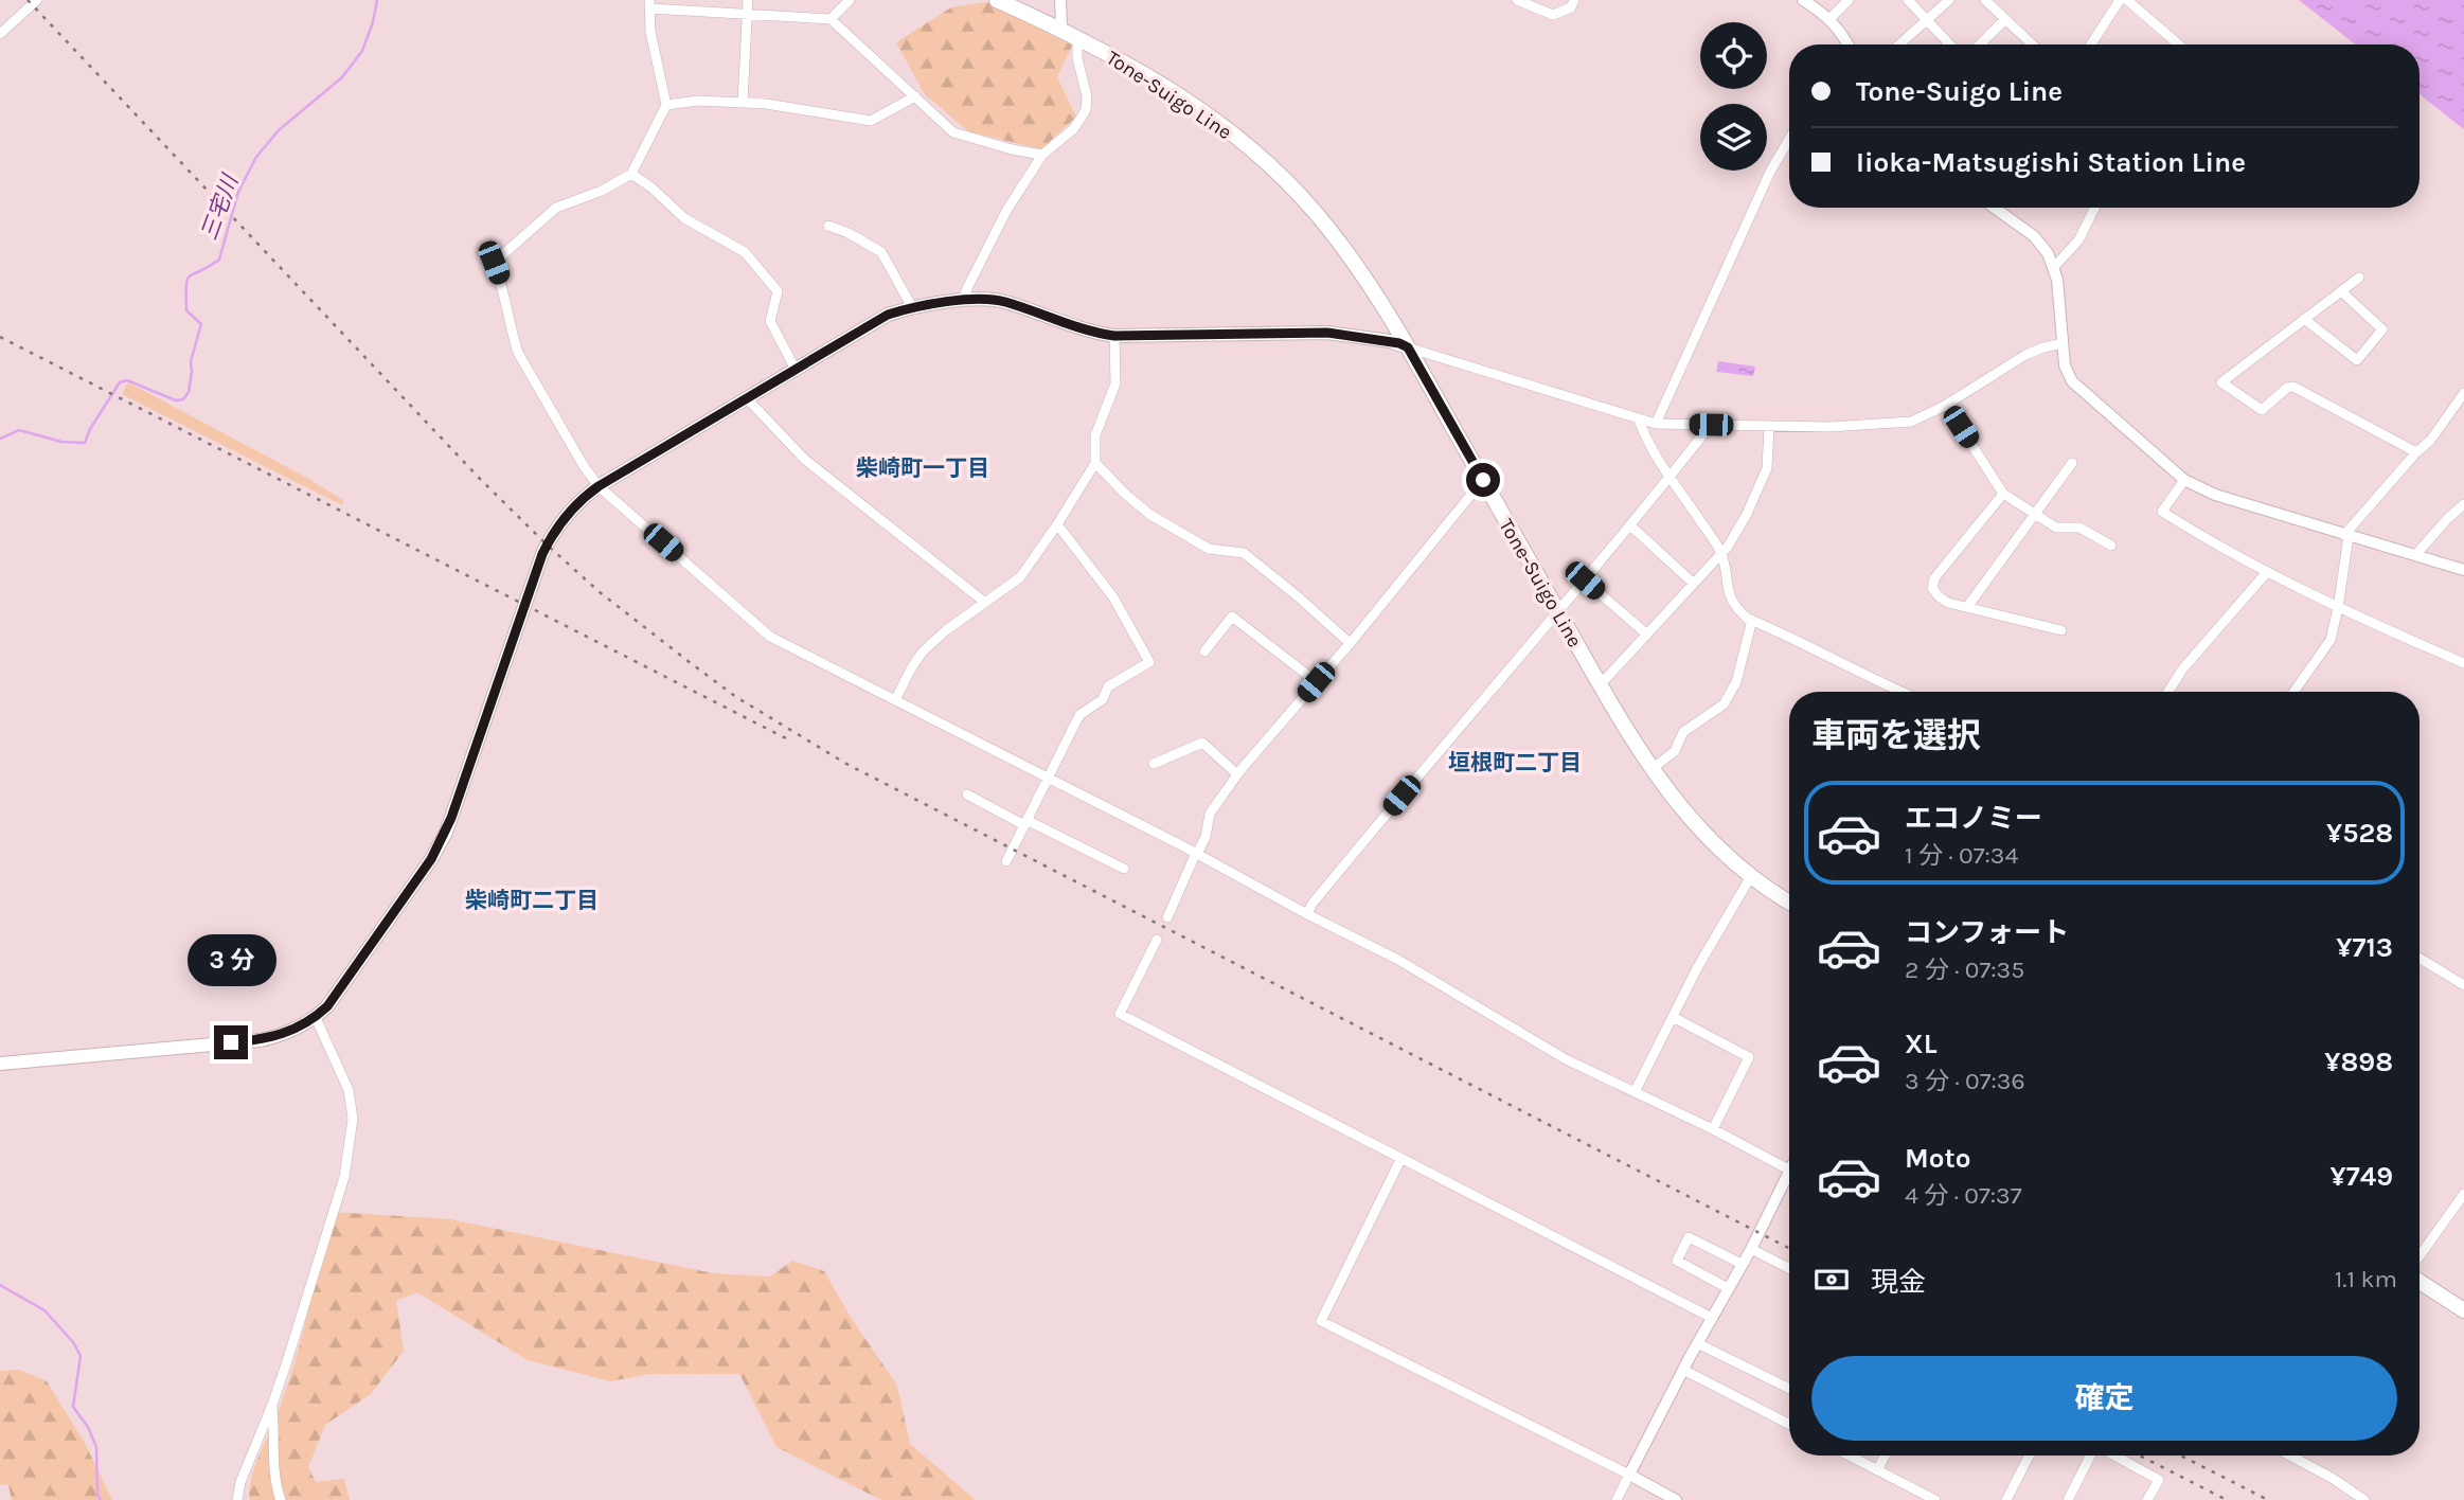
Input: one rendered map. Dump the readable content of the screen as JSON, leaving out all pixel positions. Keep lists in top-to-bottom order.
{
  "streets": {
    "highway": ["Tone-Suigo Line"]
  },
  "districts": ["柴崎町一丁目", "垣根町二丁目", "柴崎町二丁目"],
  "water": ["三宅川"],
  "page": {
    "banner": ["Tone-Suigo Line", "Iioka-Matsugishi Station Line"],
    "heading": "車両を選択",
    "list": [
      {
        "name": "エコノミー",
        "note": "1 分 · 07:34",
        "value": "¥528"
      },
      {
        "name": "コンフォート",
        "note": "2 分 · 07:35",
        "value": "¥713"
      },
      {
        "name": "XL",
        "note": "3 分 · 07:36",
        "value": "¥898"
      },
      {
        "name": "Moto",
        "note": "4 分 · 07:37",
        "value": "¥749"
      }
    ],
    "bubble": "3 分",
    "pay": ["現金", "1.1 km"],
    "buttons": "確定"
  }
}
